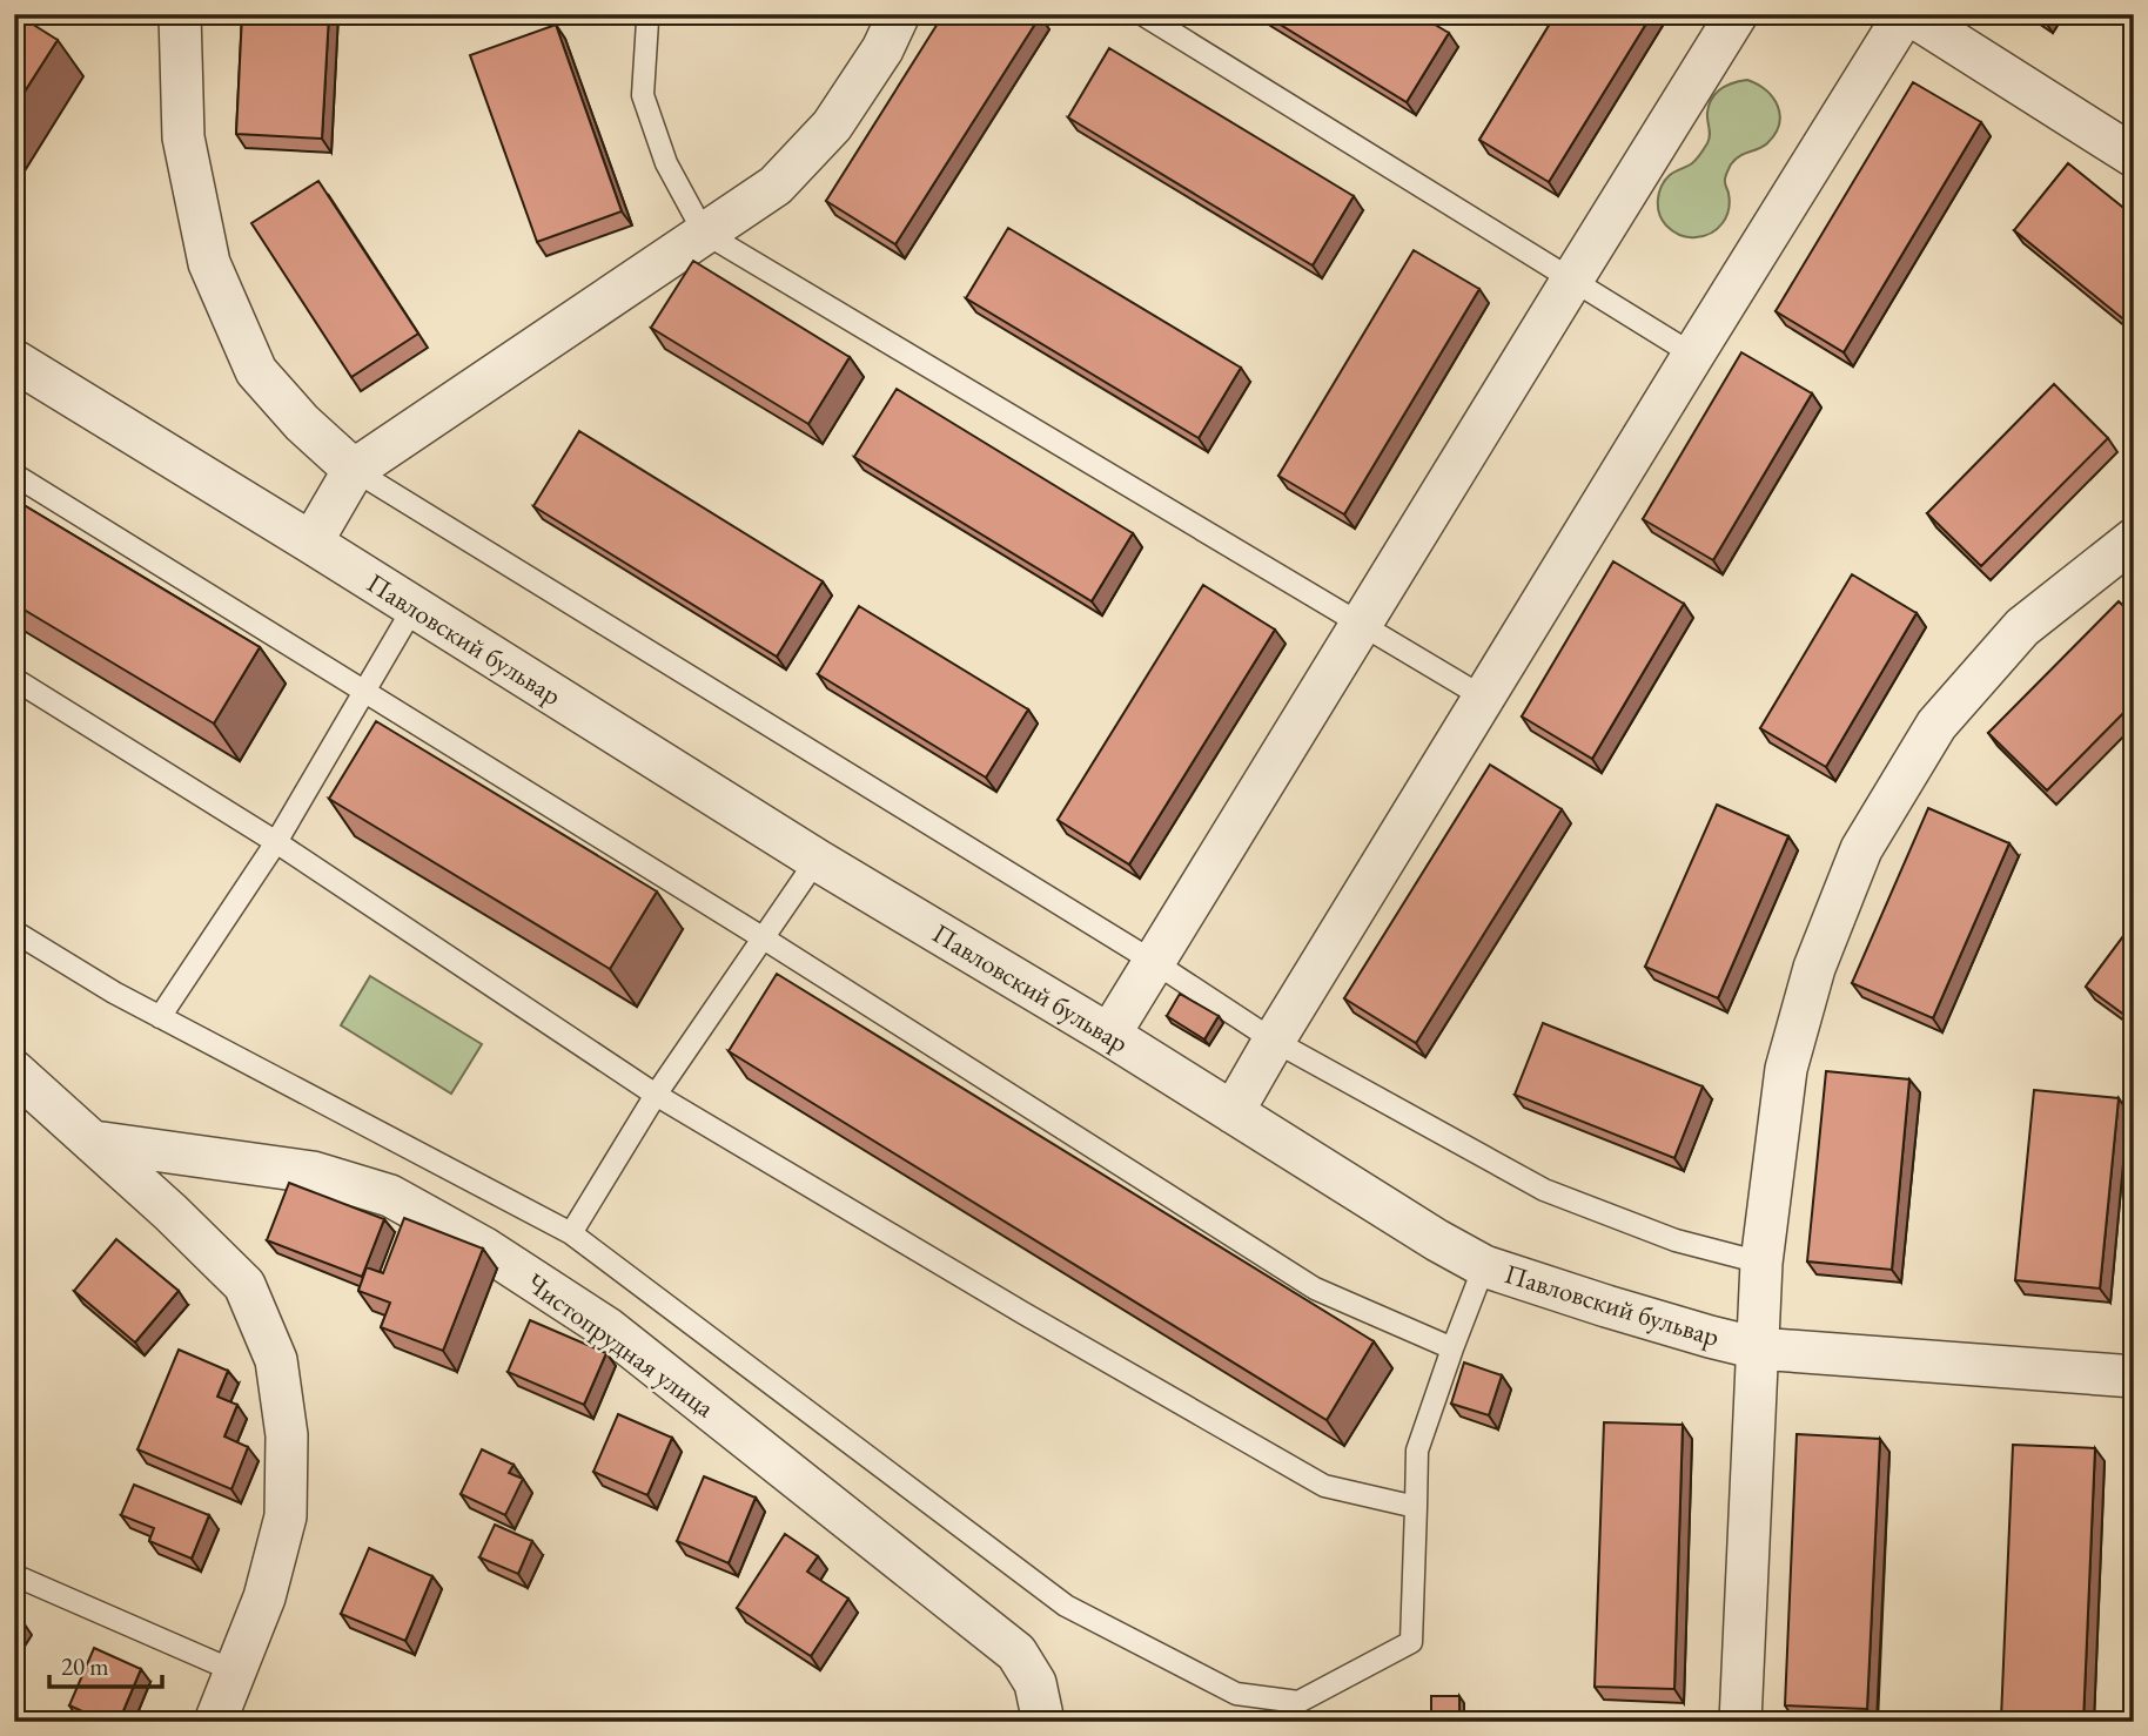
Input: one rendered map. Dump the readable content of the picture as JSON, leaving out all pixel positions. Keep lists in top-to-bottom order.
{
  "streets": {
    "street": ["Павловский бульвар", "Чистопрудная улица"]
  },
  "scale_bar": "20 m"
}
